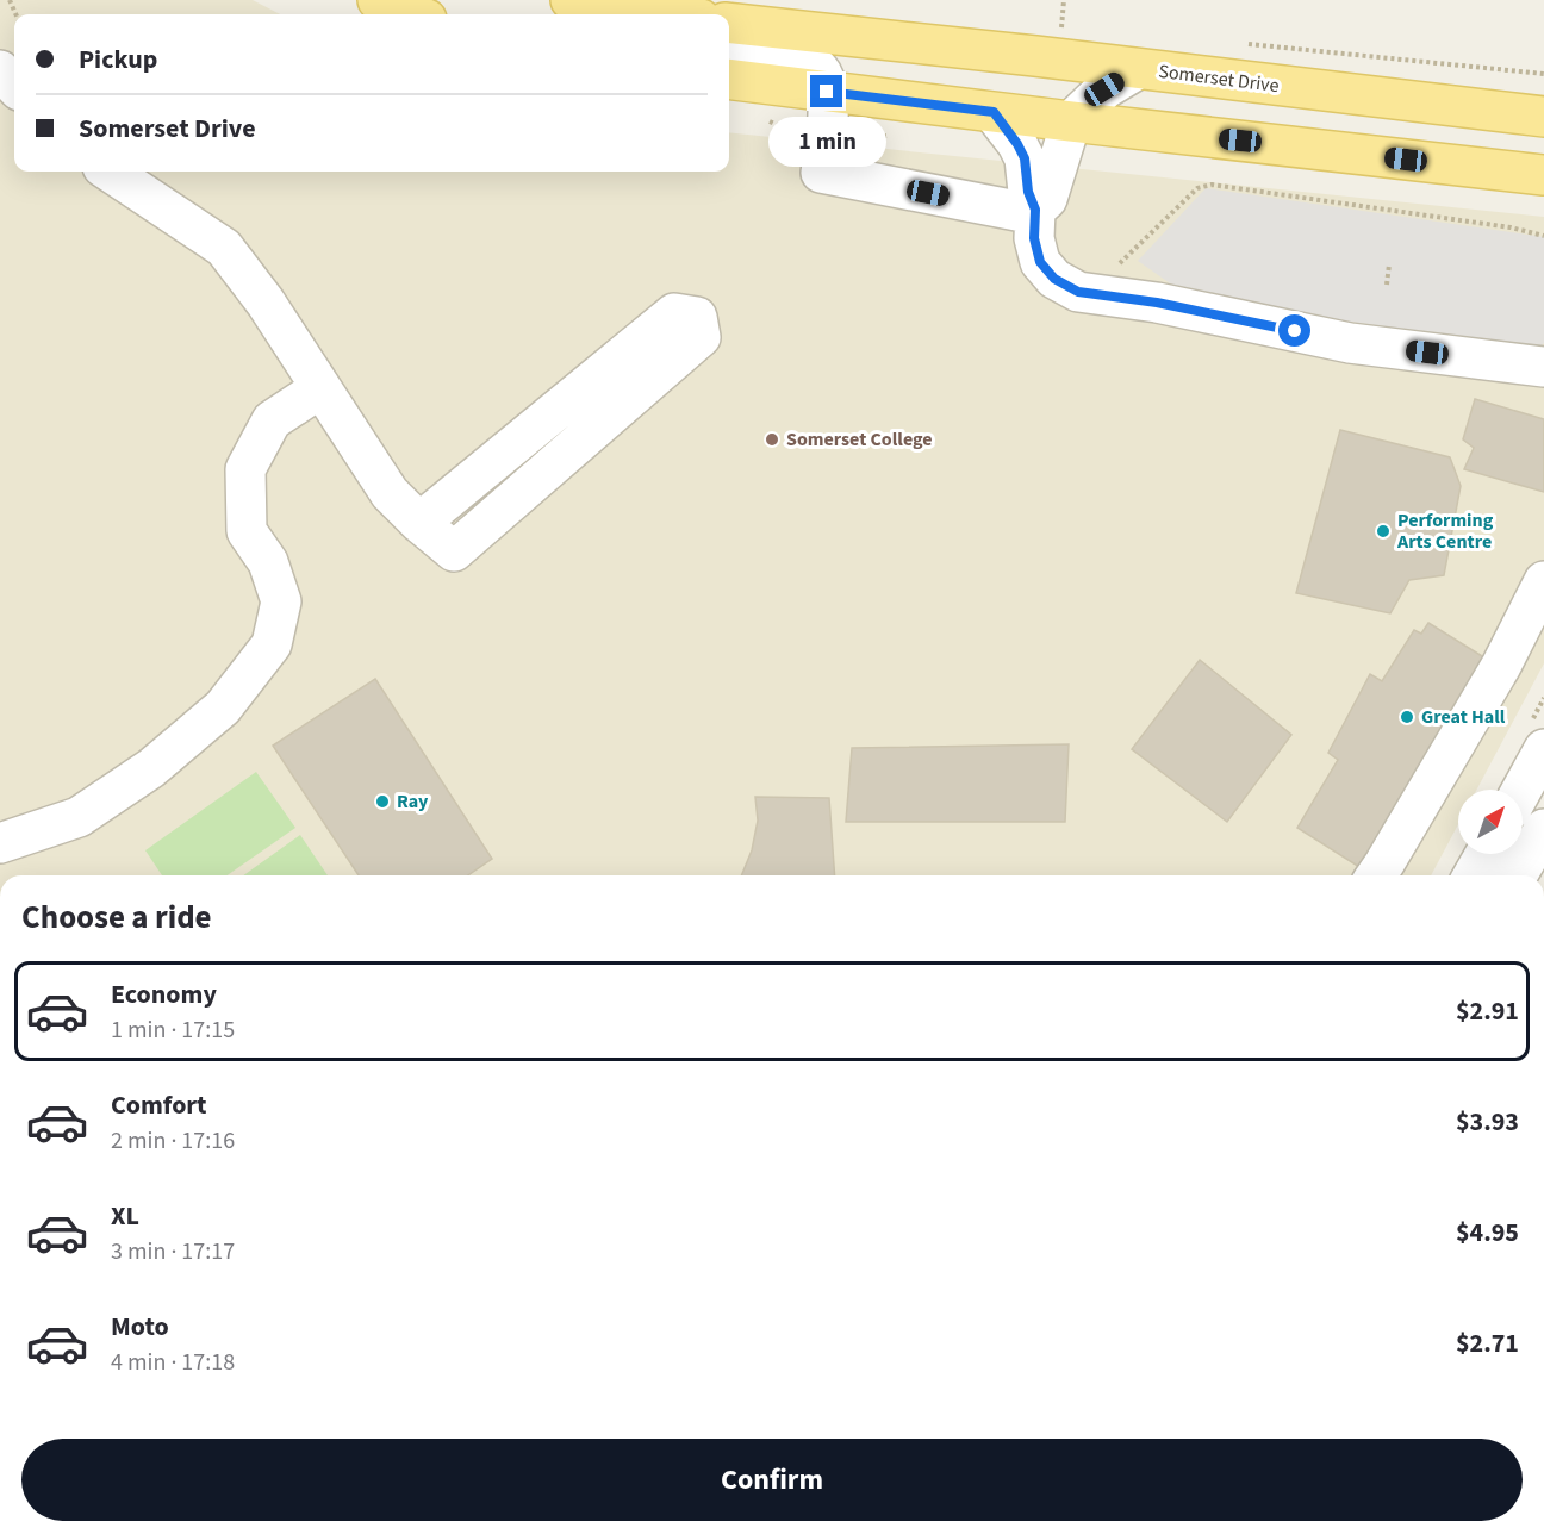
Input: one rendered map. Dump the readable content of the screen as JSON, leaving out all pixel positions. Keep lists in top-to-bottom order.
{
  "streets": {
    "main road": ["Somerset Drive"]
  },
  "places": [
    "Somerset College",
    "Performing Arts Centre",
    "Great Hall",
    "Ray"
  ],
  "north": "top right",
  "page": {
    "banner": ["Pickup", "Somerset Drive"],
    "bubble": "1 min",
    "heading": "Choose a ride",
    "list": [
      {
        "name": "Economy",
        "note": "1 min · 17:15",
        "value": "$2.91"
      },
      {
        "name": "Comfort",
        "note": "2 min · 17:16",
        "value": "$3.93"
      },
      {
        "name": "XL",
        "note": "3 min · 17:17",
        "value": "$4.95"
      },
      {
        "name": "Moto",
        "note": "4 min · 17:18",
        "value": "$2.71"
      }
    ],
    "buttons": "Confirm"
  }
}
